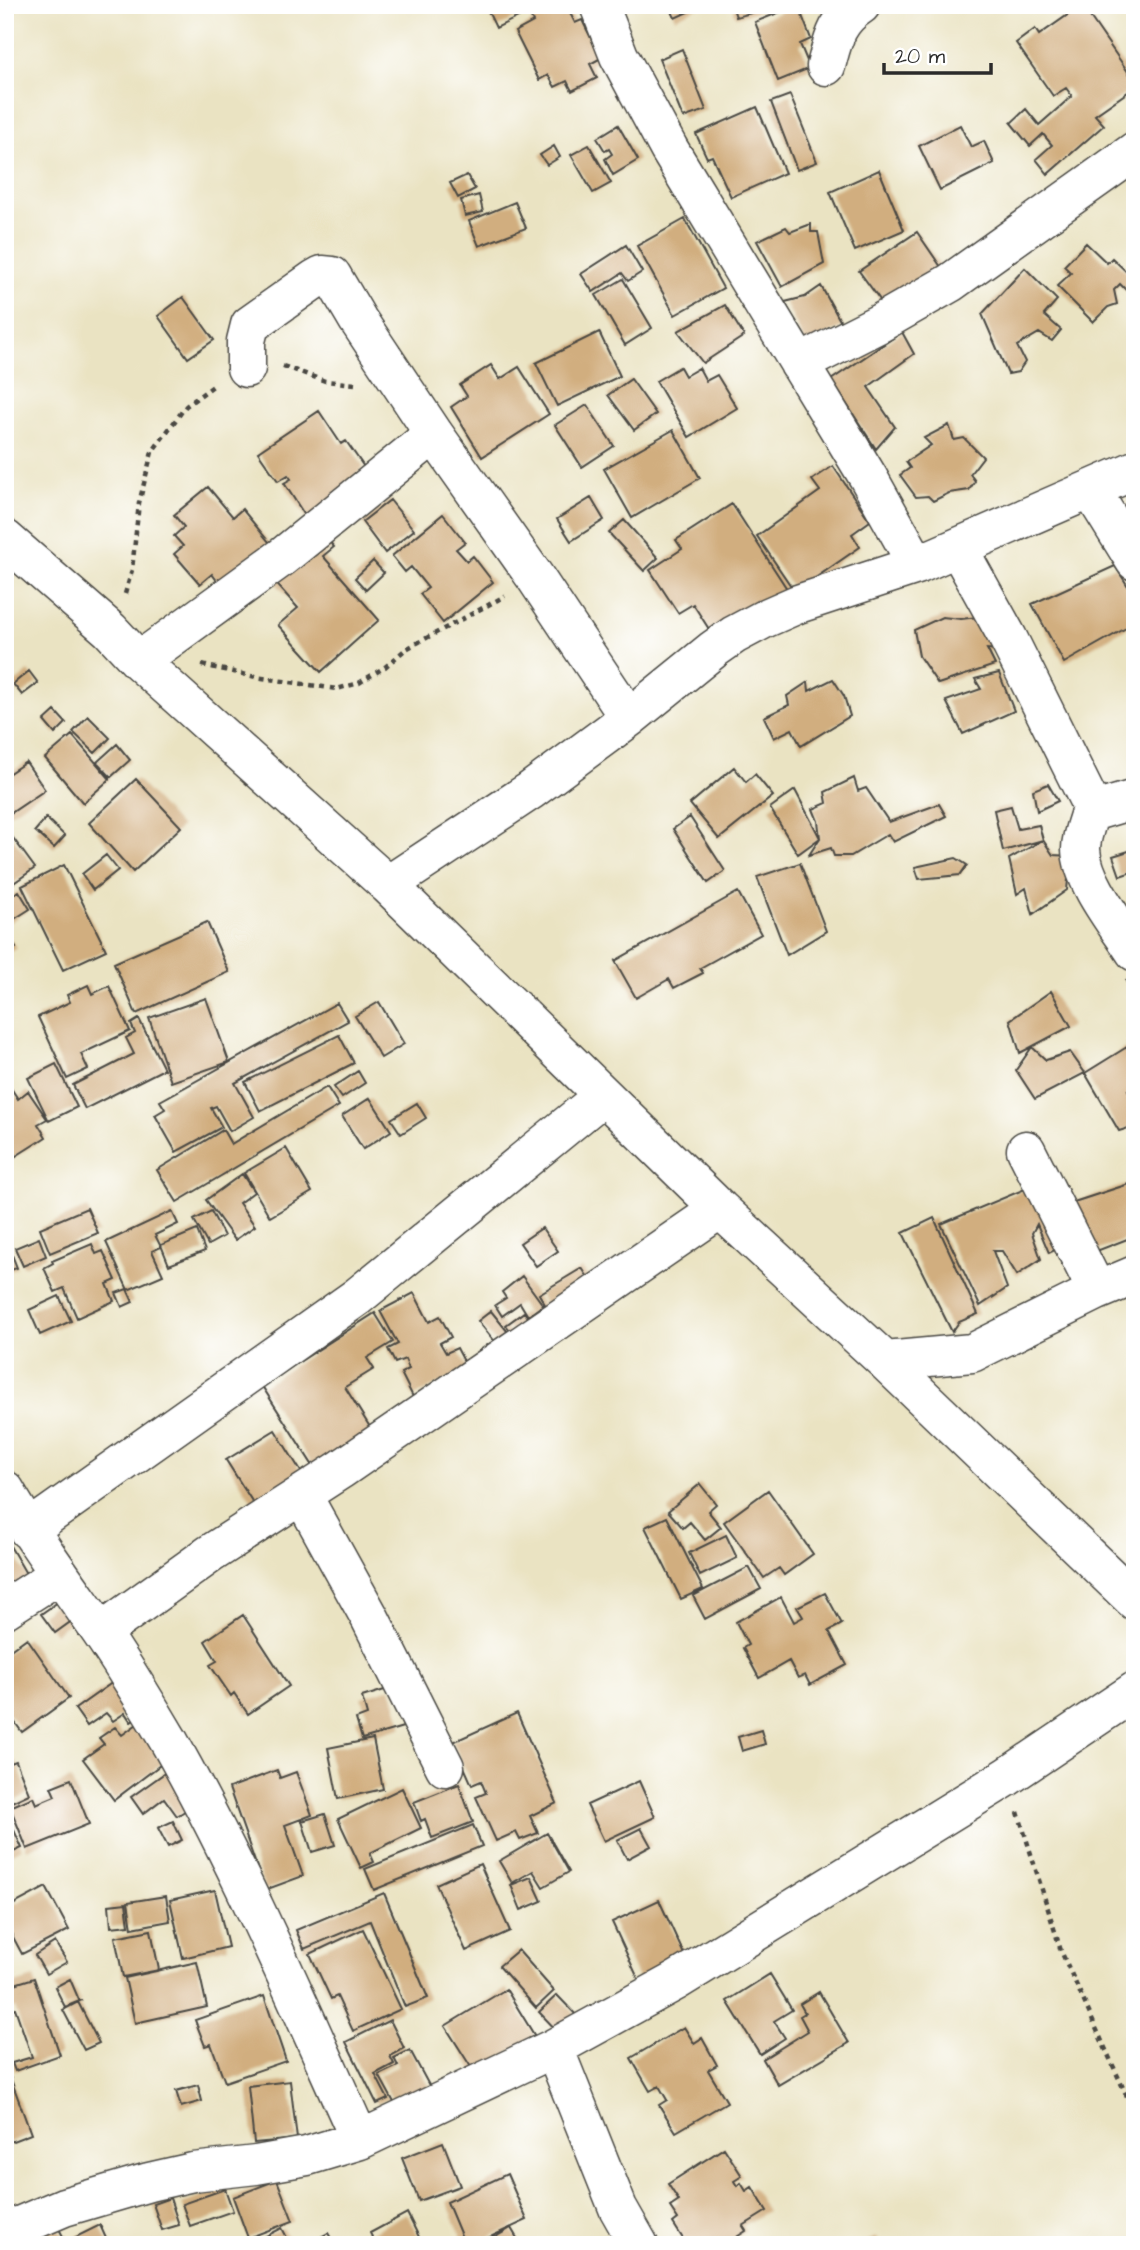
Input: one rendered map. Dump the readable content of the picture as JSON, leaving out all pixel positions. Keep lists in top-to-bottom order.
{
  "scale_bar": "20 m"
}
